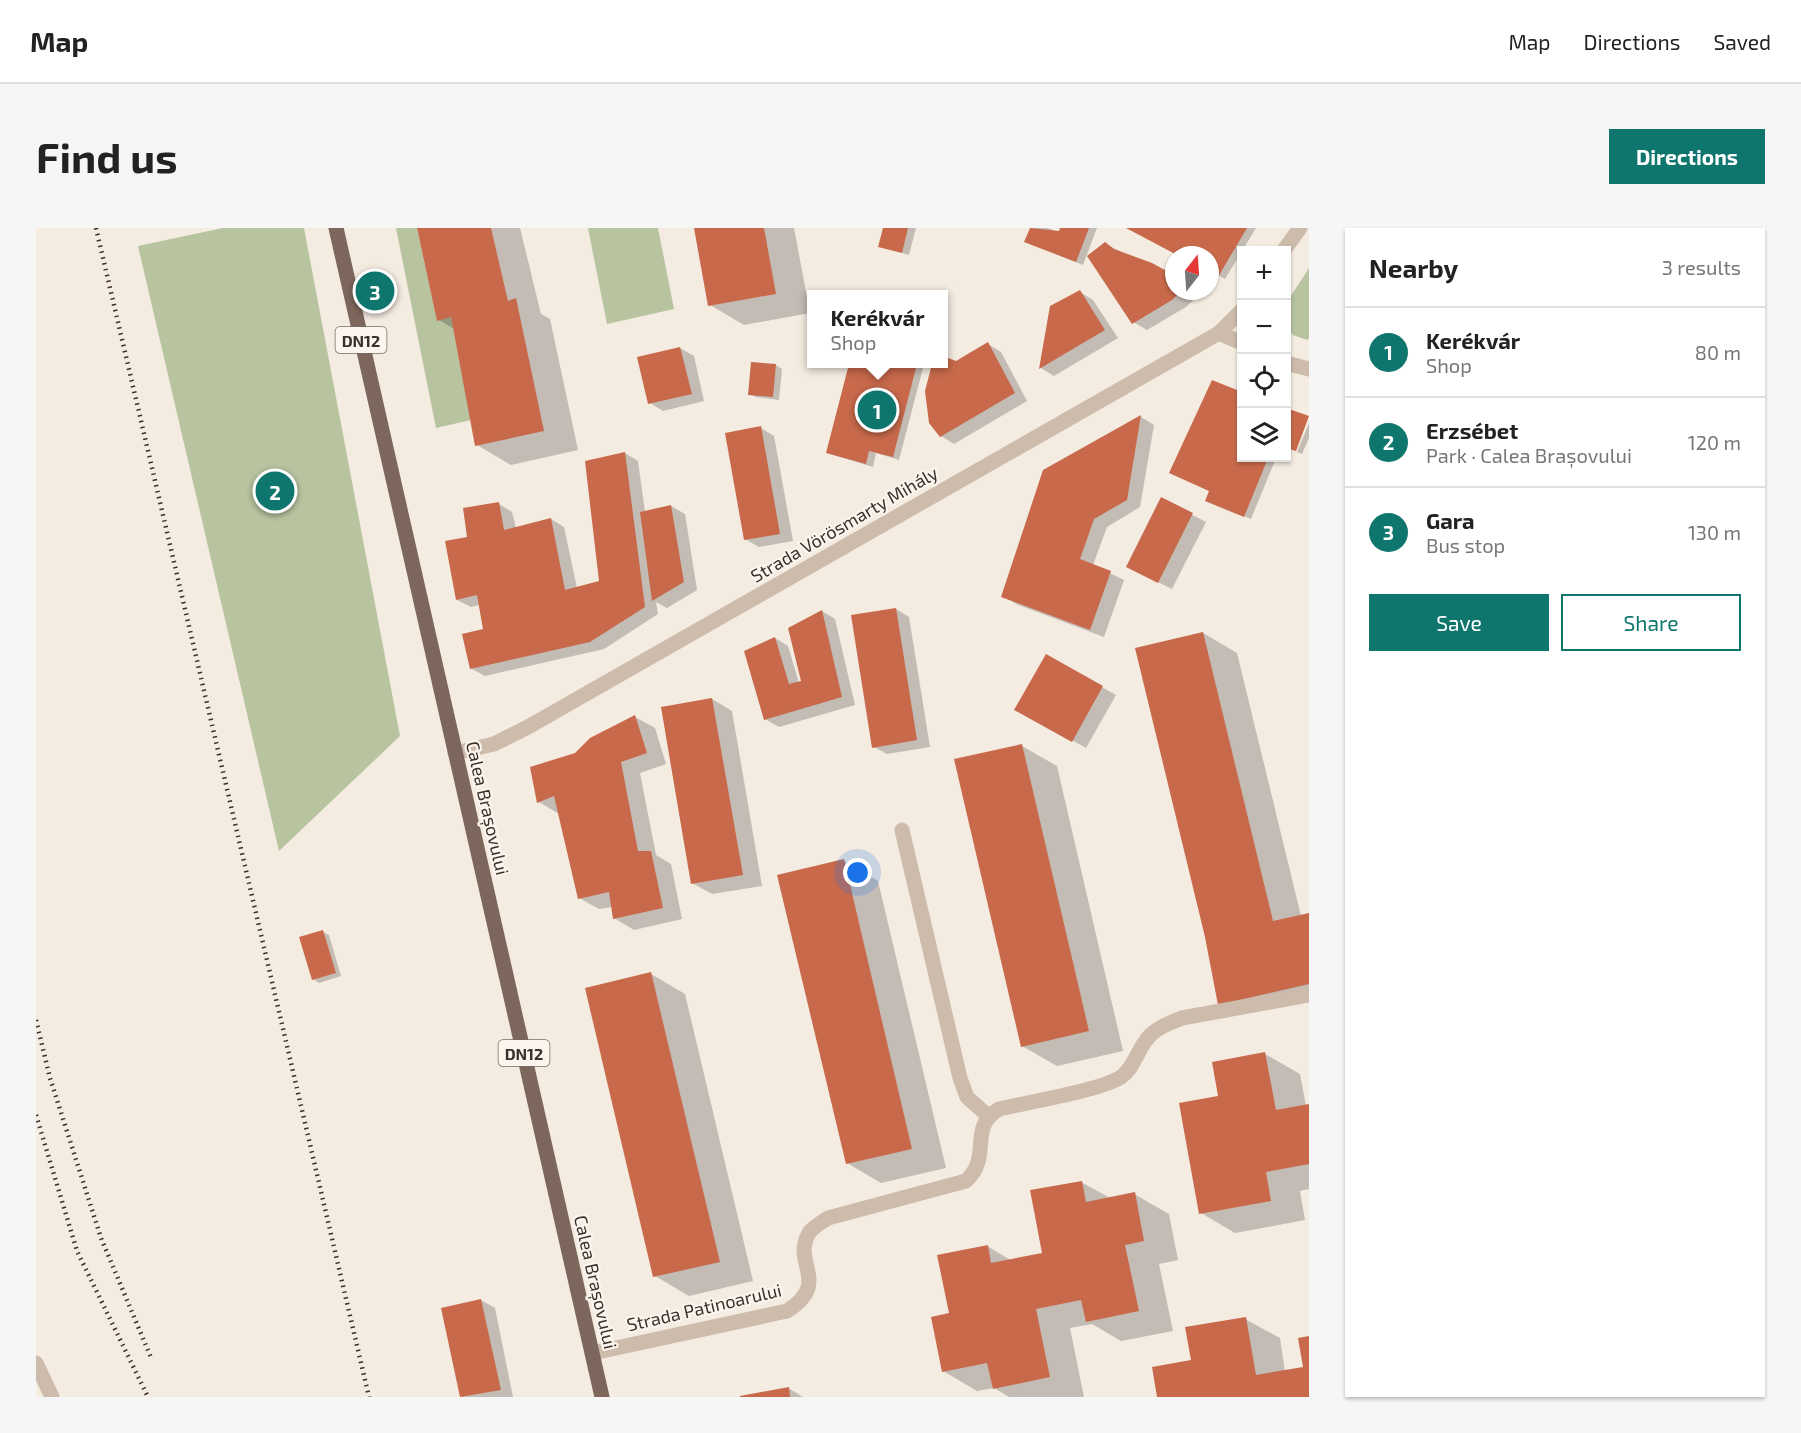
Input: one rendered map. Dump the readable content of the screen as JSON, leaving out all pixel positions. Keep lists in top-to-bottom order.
{
  "streets": {
    "main road": ["DN12", "Calea Brașovului"],
    "street": ["Strada Vörösmarty Mihály", "Strada Patinoarului"]
  },
  "crossings": [
    ["Strada Vörösmarty Mihály", "Calea Brașovului"],
    ["Calea Brașovului", "Strada Patinoarului"]
  ],
  "north": "top",
  "page": {
    "header": "Map",
    "nav": ["Map", "Directions", "Saved"],
    "buttons": [
      "Directions",
      ["Save", "Share"]
    ],
    "title": "Find us",
    "heading": ["Nearby", "3 results"],
    "map_buttons": ["+", "−"],
    "pins": ["3", "1", "2"],
    "popup": ["Kerékvár", "Shop"],
    "list": [
      {
        "mark": "1",
        "name": "Kerékvár",
        "note": "Shop",
        "value": "80 m"
      },
      {
        "mark": "2",
        "name": "Erzsébet",
        "note": "Park · Calea Brașovului",
        "value": "120 m"
      },
      {
        "mark": "3",
        "name": "Gara",
        "note": "Bus stop",
        "value": "130 m"
      }
    ]
  }
}
